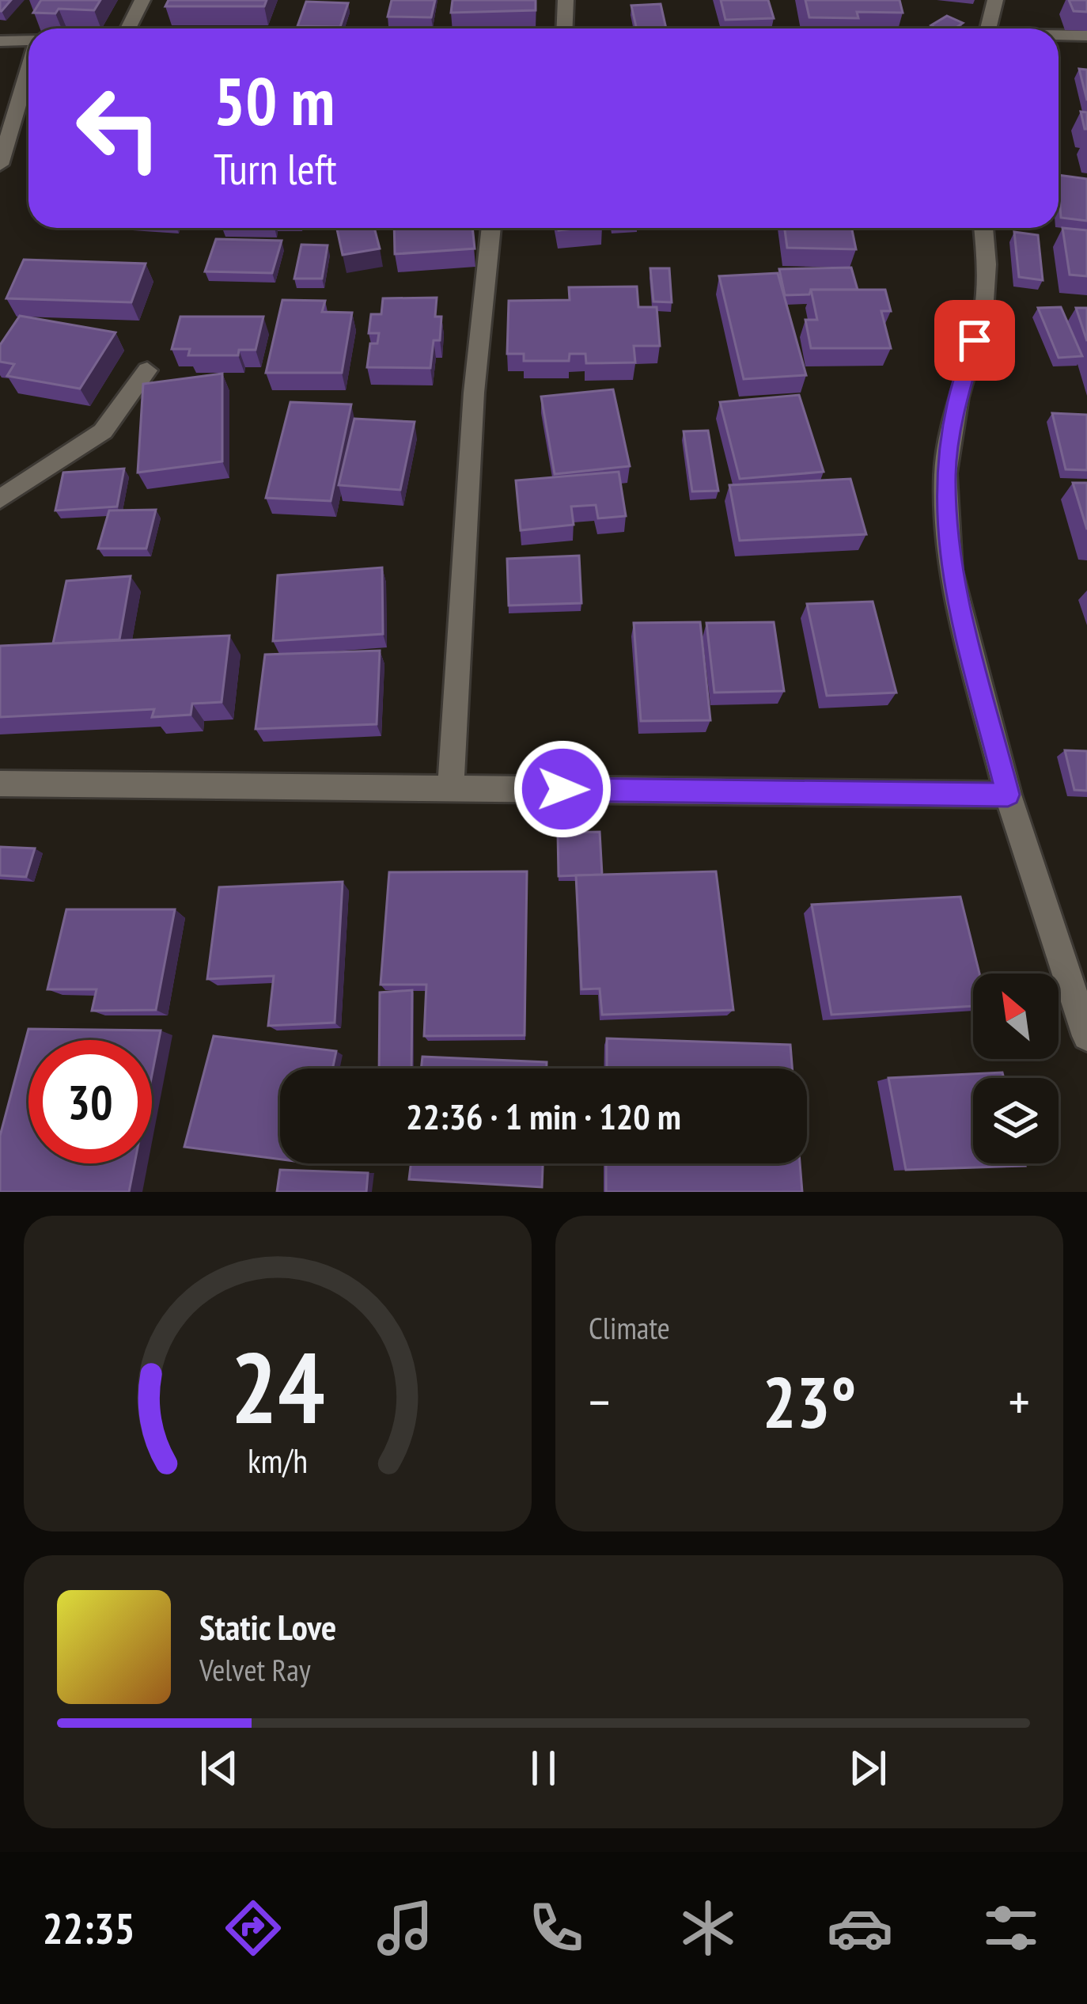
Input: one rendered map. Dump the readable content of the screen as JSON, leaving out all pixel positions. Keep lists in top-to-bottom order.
{
  "north": "top left",
  "page": {
    "turn": ["50 m", "Turn left"],
    "limit": "30",
    "trip": "22:36 · 1 min · 120 m",
    "tile": "Climate",
    "heat": ["−", "23°", "+"],
    "song": ["Static Love", "Velvet Ray"],
    "tabs": "22:35",
    "gauge": ["24", "km/h"]
  }
}
